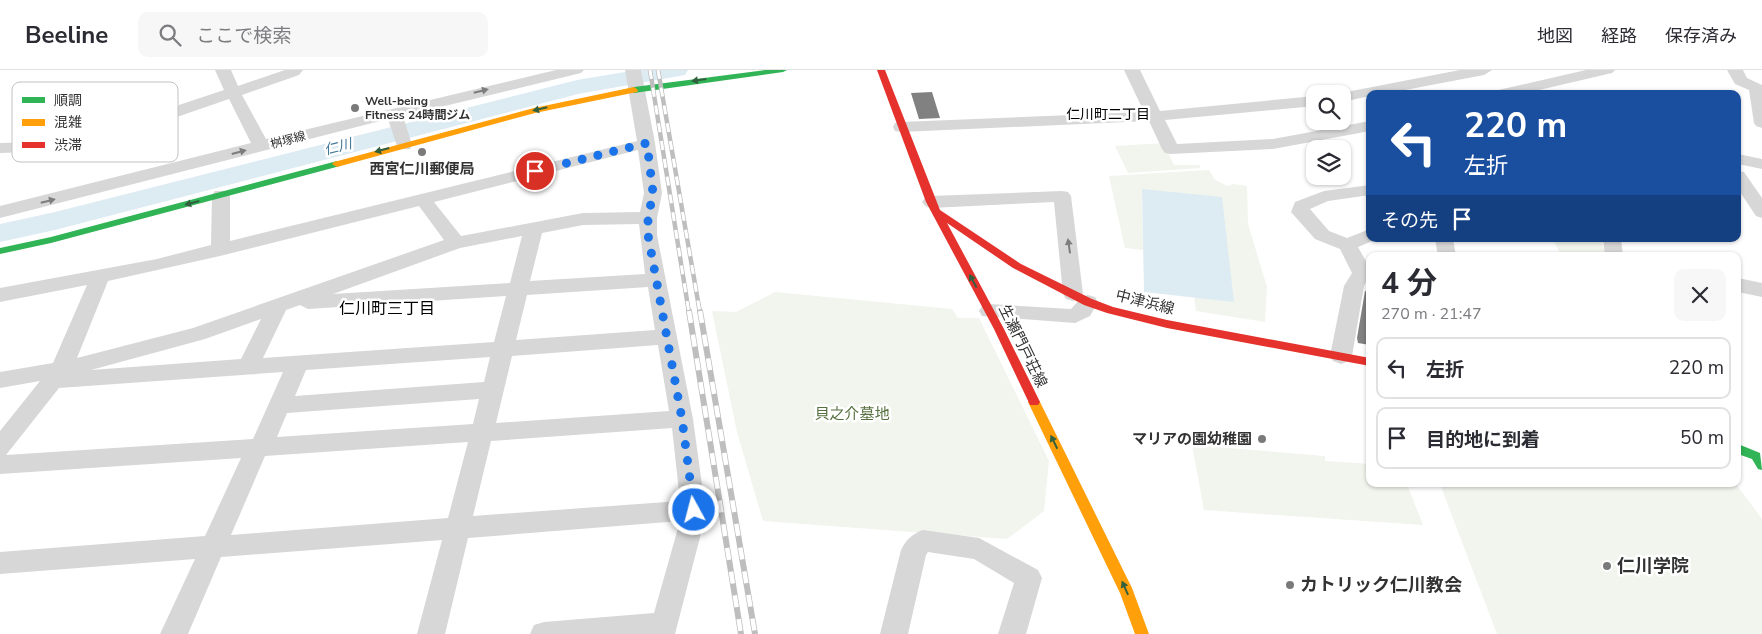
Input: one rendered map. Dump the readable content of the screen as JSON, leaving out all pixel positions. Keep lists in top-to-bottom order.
{
  "streets": {
    "street": ["桝塚線", "中津浜線", "生瀬門戸荘線"]
  },
  "crossings": [
    ["中津浜線", "生瀬門戸荘線"]
  ],
  "one_way": ["生瀬門戸荘線"],
  "districts": ["仁川町二丁目", "仁川町三丁目"],
  "water": ["仁川"],
  "parks": ["貝之介墓地"],
  "places": [
    "Well-being Fitness 24時間ジム",
    "西宮仁川郵便局",
    "マリアの園幼稚園",
    "仁川学院",
    "カトリック仁川教会"
  ],
  "legend": ["順調", "混雑", "渋滞"],
  "page": {
    "header": "Beeline",
    "search": "ここで検索",
    "nav": ["地図", "経路", "保存済み"],
    "turn": ["220 m", "左折"],
    "then": "その先",
    "heading": ["4 分", "270 m · 21:47"],
    "list": [
      {
        "name": "左折",
        "value": "220 m"
      },
      {
        "name": "目的地に到着",
        "value": "50 m"
      }
    ]
  }
}
